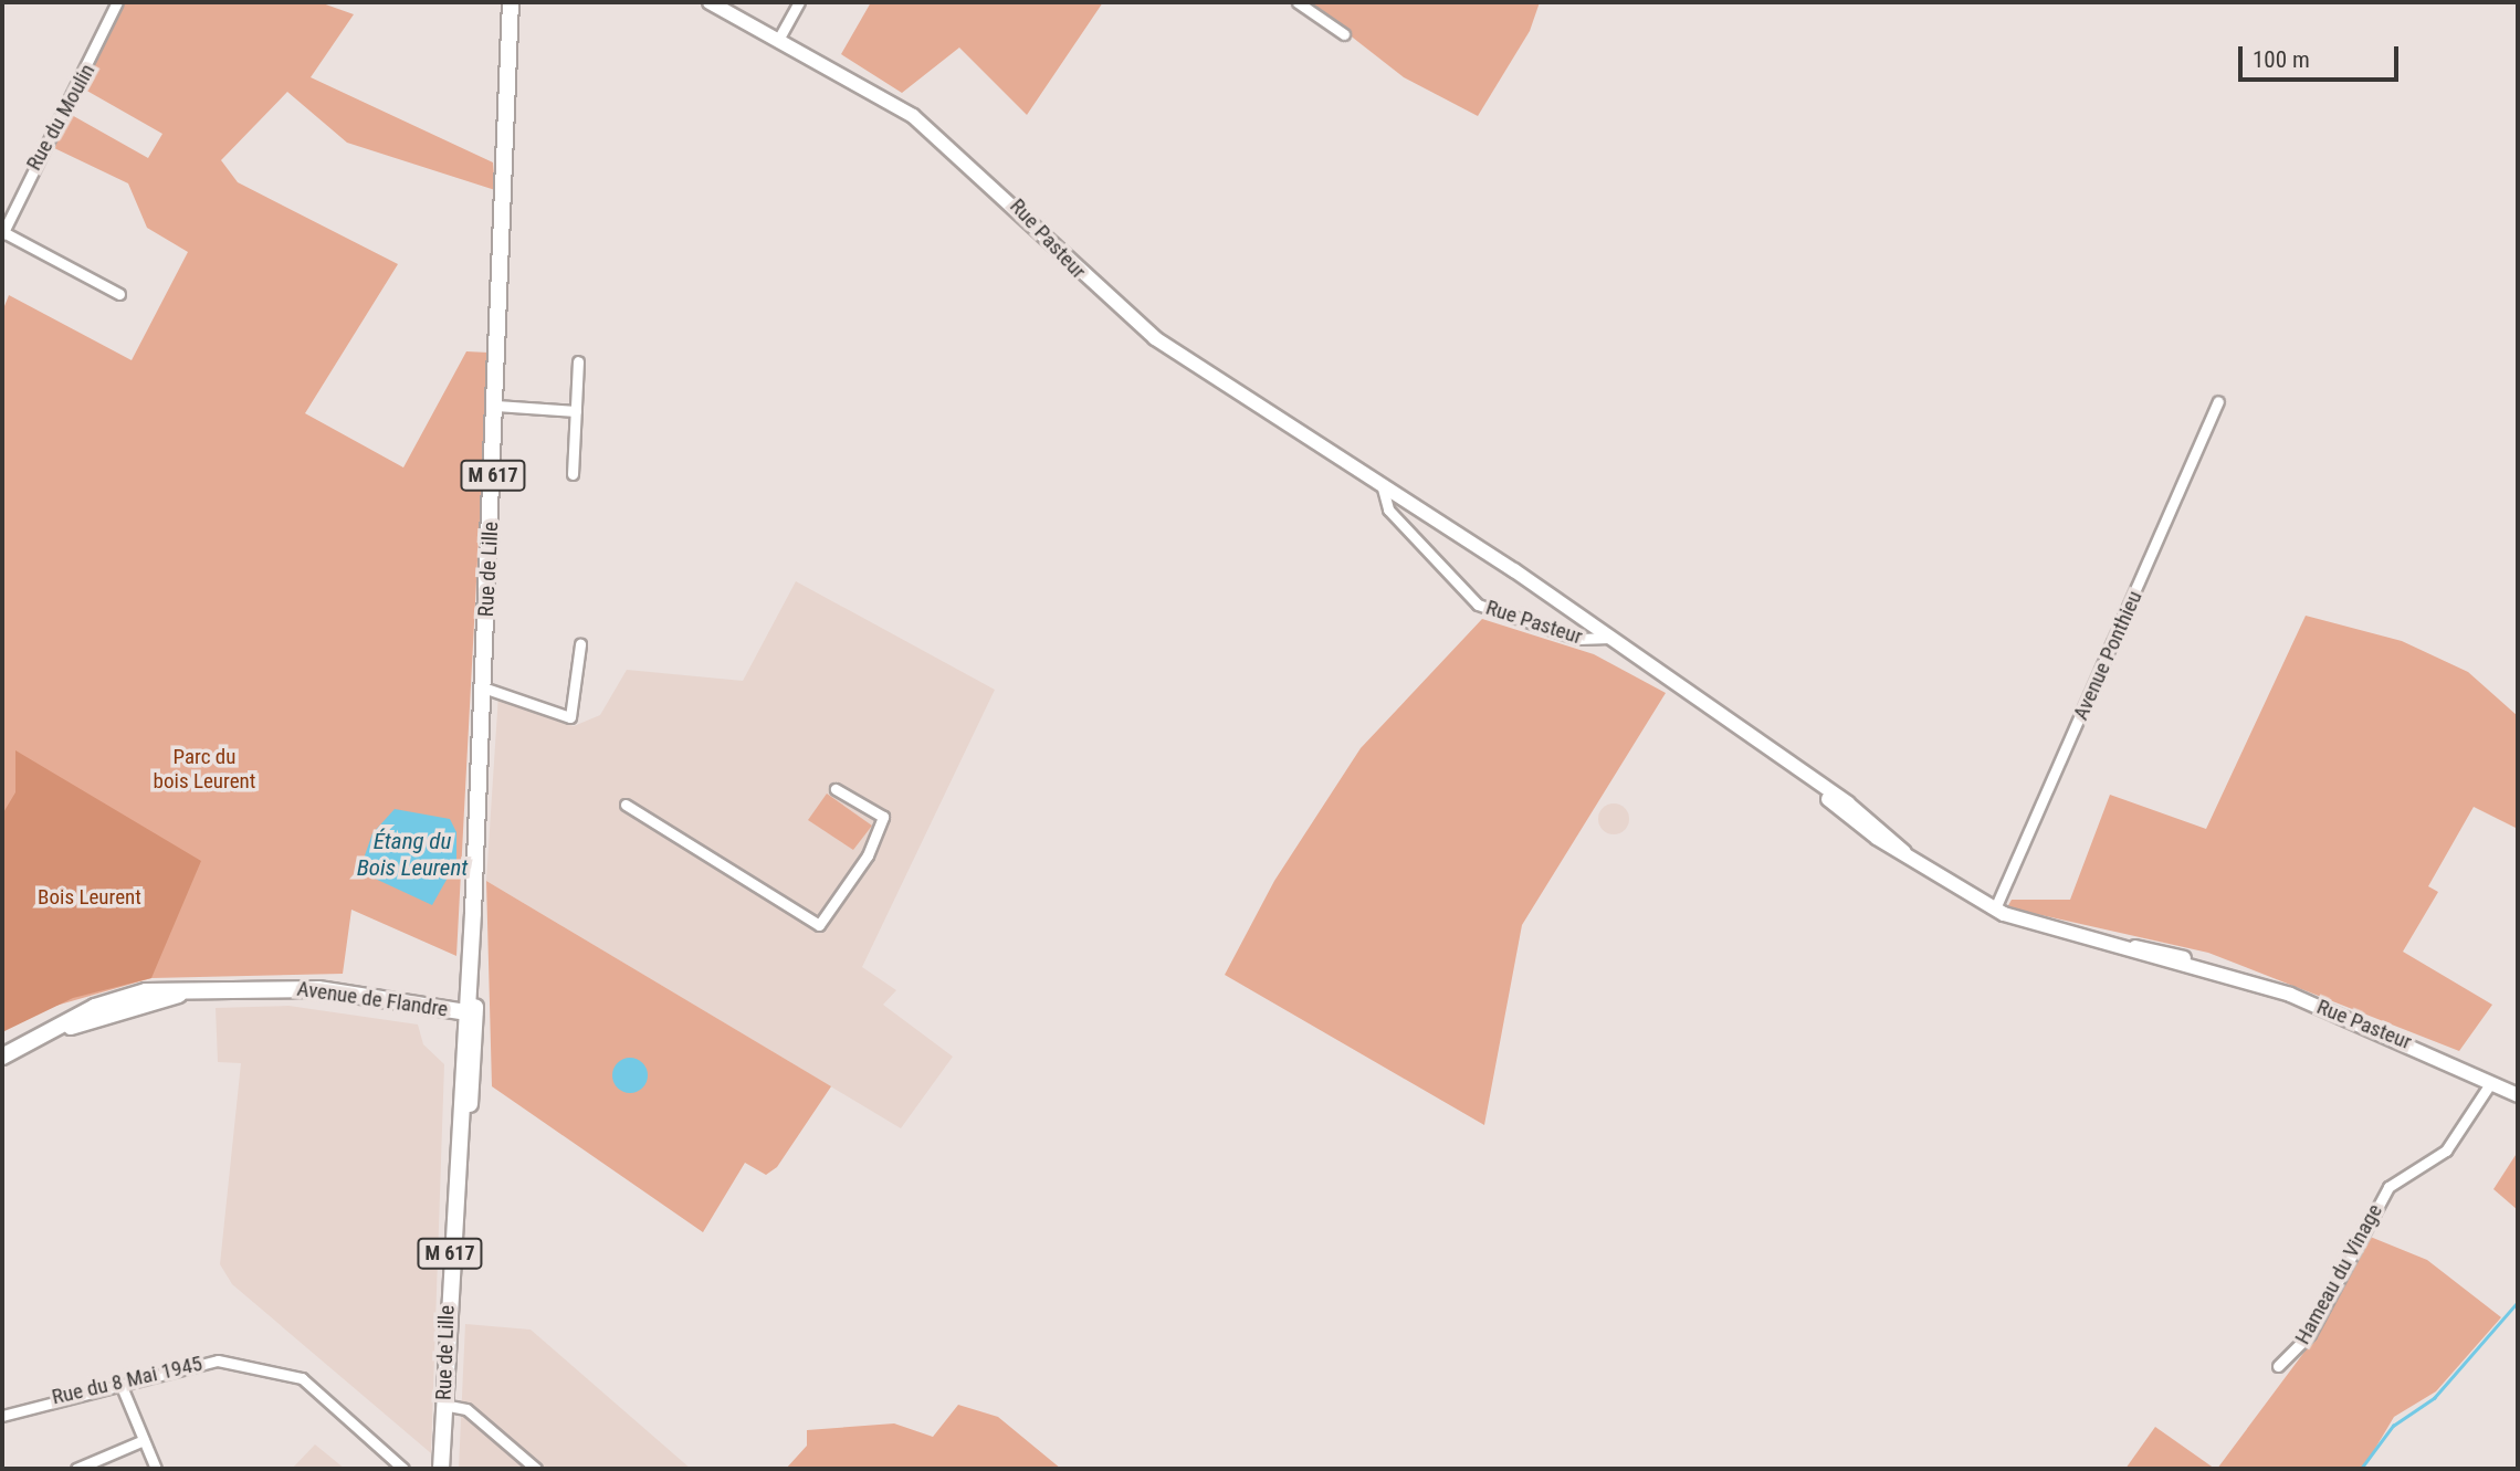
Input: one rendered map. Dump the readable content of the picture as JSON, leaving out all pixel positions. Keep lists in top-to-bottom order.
{
  "streets": {
    "main road": [
      "Rue Pasteur",
      "M 617",
      "Rue de Lille",
      "Avenue de Flandre"
    ],
    "street": [
      "Rue du Moulin",
      "Avenue Ponthieu",
      "Hameau du Vinage",
      "Rue du 8 Mai 1945"
    ]
  },
  "crossings": [
    ["Rue Pasteur", "Avenue Ponthieu"],
    ["Rue Pasteur", "Hameau du Vinage"],
    ["Rue de Lille", "Avenue de Flandre"]
  ],
  "water": ["Étang du Bois Leurent"],
  "parks": ["Parc du bois Leurent", "Bois Leurent"],
  "scale_bar": "100 m"
}
